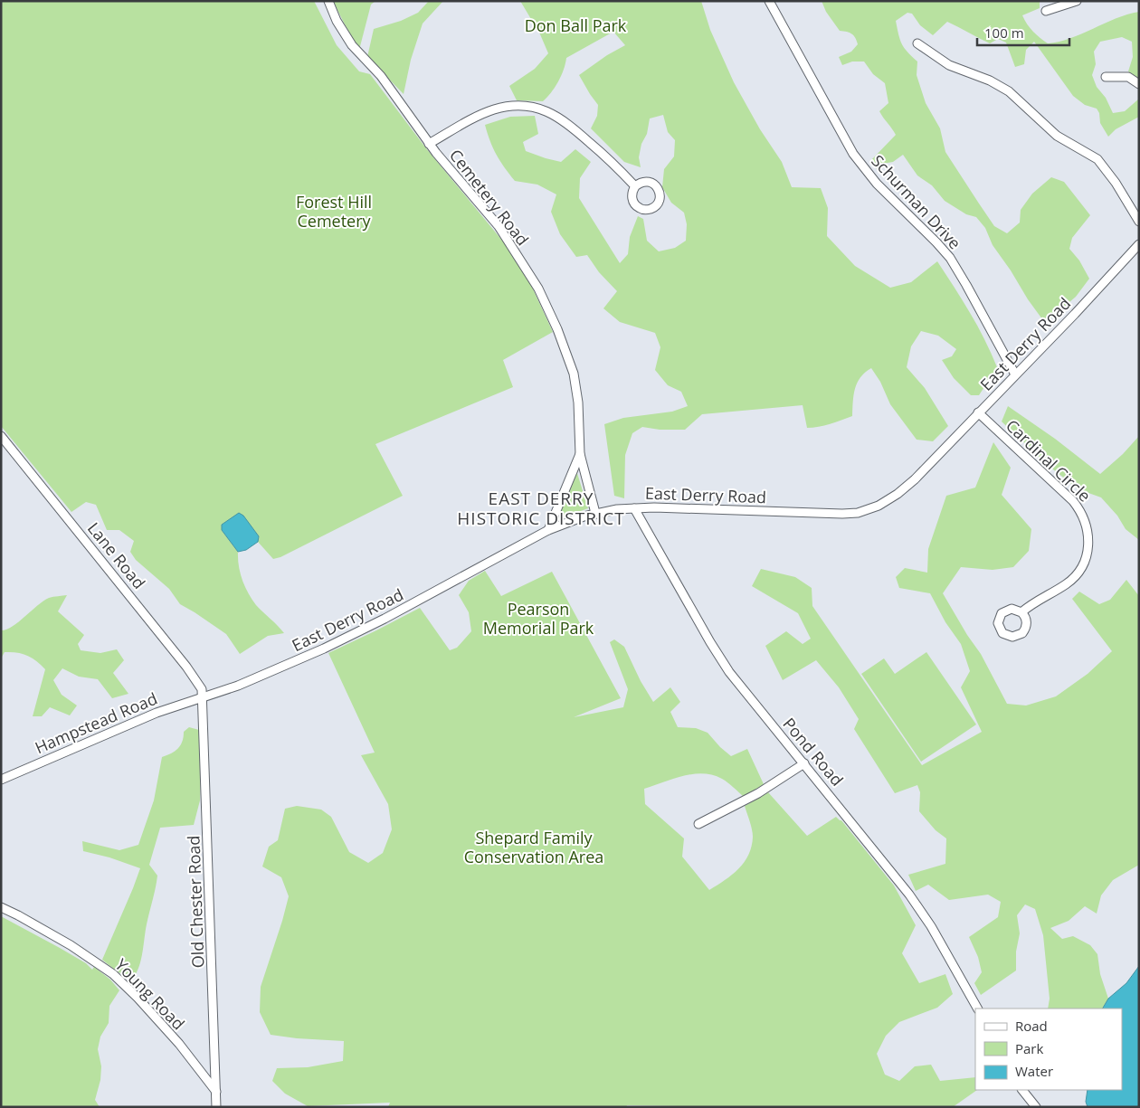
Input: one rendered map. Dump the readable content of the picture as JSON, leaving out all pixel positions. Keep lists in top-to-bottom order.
{
  "streets": {
    "street": [
      "Cemetery Road",
      "Schurman Drive",
      "East Derry Road",
      "Cardinal Circle",
      "Lane Road",
      "Hampstead Road",
      "Pond Road",
      "Old Chester Road",
      "Young Road"
    ]
  },
  "crossings": [
    ["Cemetery Road", "East Derry Road"],
    ["Schurman Drive", "East Derry Road"],
    ["East Derry Road", "Cardinal Circle"],
    ["East Derry Road", "Lane Road"],
    ["East Derry Road", "Hampstead Road"],
    ["East Derry Road", "Pond Road"],
    ["East Derry Road", "Old Chester Road"],
    ["Lane Road", "Hampstead Road"],
    ["Lane Road", "Old Chester Road"],
    ["Hampstead Road", "Old Chester Road"],
    ["Old Chester Road", "Young Road"]
  ],
  "districts": ["EAST DERRY HISTORIC DISTRICT"],
  "parks": [
    "Don Ball Park",
    "Forest Hill Cemetery",
    "Pearson Memorial Park",
    "Shepard Family Conservation Area"
  ],
  "legend": ["Road", "Park", "Water"],
  "scale_bar": "100 m"
}
